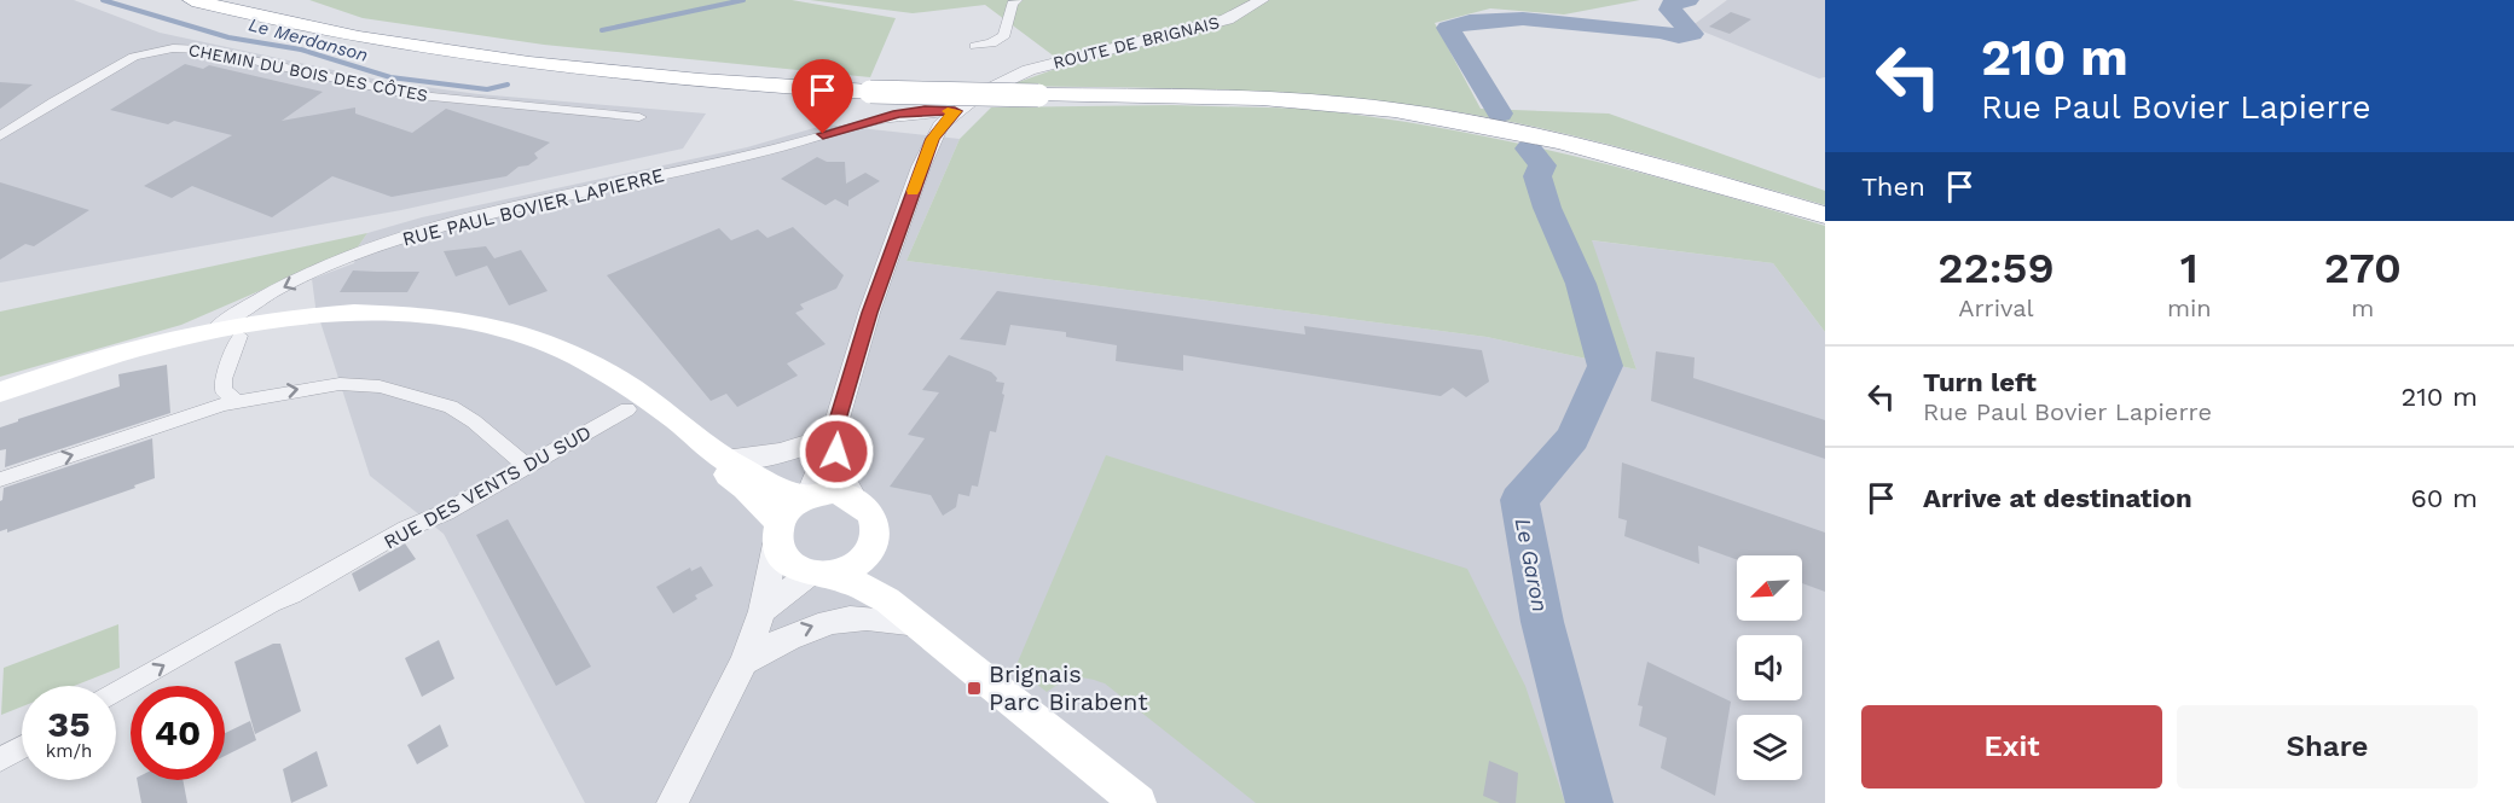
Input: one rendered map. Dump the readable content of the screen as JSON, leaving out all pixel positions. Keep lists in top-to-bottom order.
{
  "streets": {
    "main road": ["RUE PAUL BOVIER LAPIERRE"],
    "street": ["ROUTE DE BRIGNAIS", "CHEMIN DU BOIS DES CÔTES", "RUE DES VENTS DU SUD"]
  },
  "crossings": [
    ["ROUTE DE BRIGNAIS", "RUE PAUL BOVIER LAPIERRE"],
    ["RUE PAUL BOVIER LAPIERRE", "RUE DES VENTS DU SUD"]
  ],
  "one_way": ["RUE PAUL BOVIER LAPIERRE", "RUE DES VENTS DU SUD"],
  "water": ["Le Merdanson", "Le Garon"],
  "places": {
    "transit": ["Brignais Parc Birabent"]
  },
  "north": "bottom left",
  "page": {
    "turn": ["210 m", "Rue Paul Bovier Lapierre"],
    "then": "Then",
    "eta": [
      "22:59",
      "Arrival",
      "1",
      "min",
      "270",
      "m"
    ],
    "list": [
      {
        "name": "Turn left",
        "note": "Rue Paul Bovier Lapierre",
        "value": "210 m"
      },
      {
        "name": "Arrive at destination",
        "value": "60 m"
      }
    ],
    "speed": "35 km/h",
    "limit": "40",
    "buttons": ["Exit", "Share"]
  }
}
